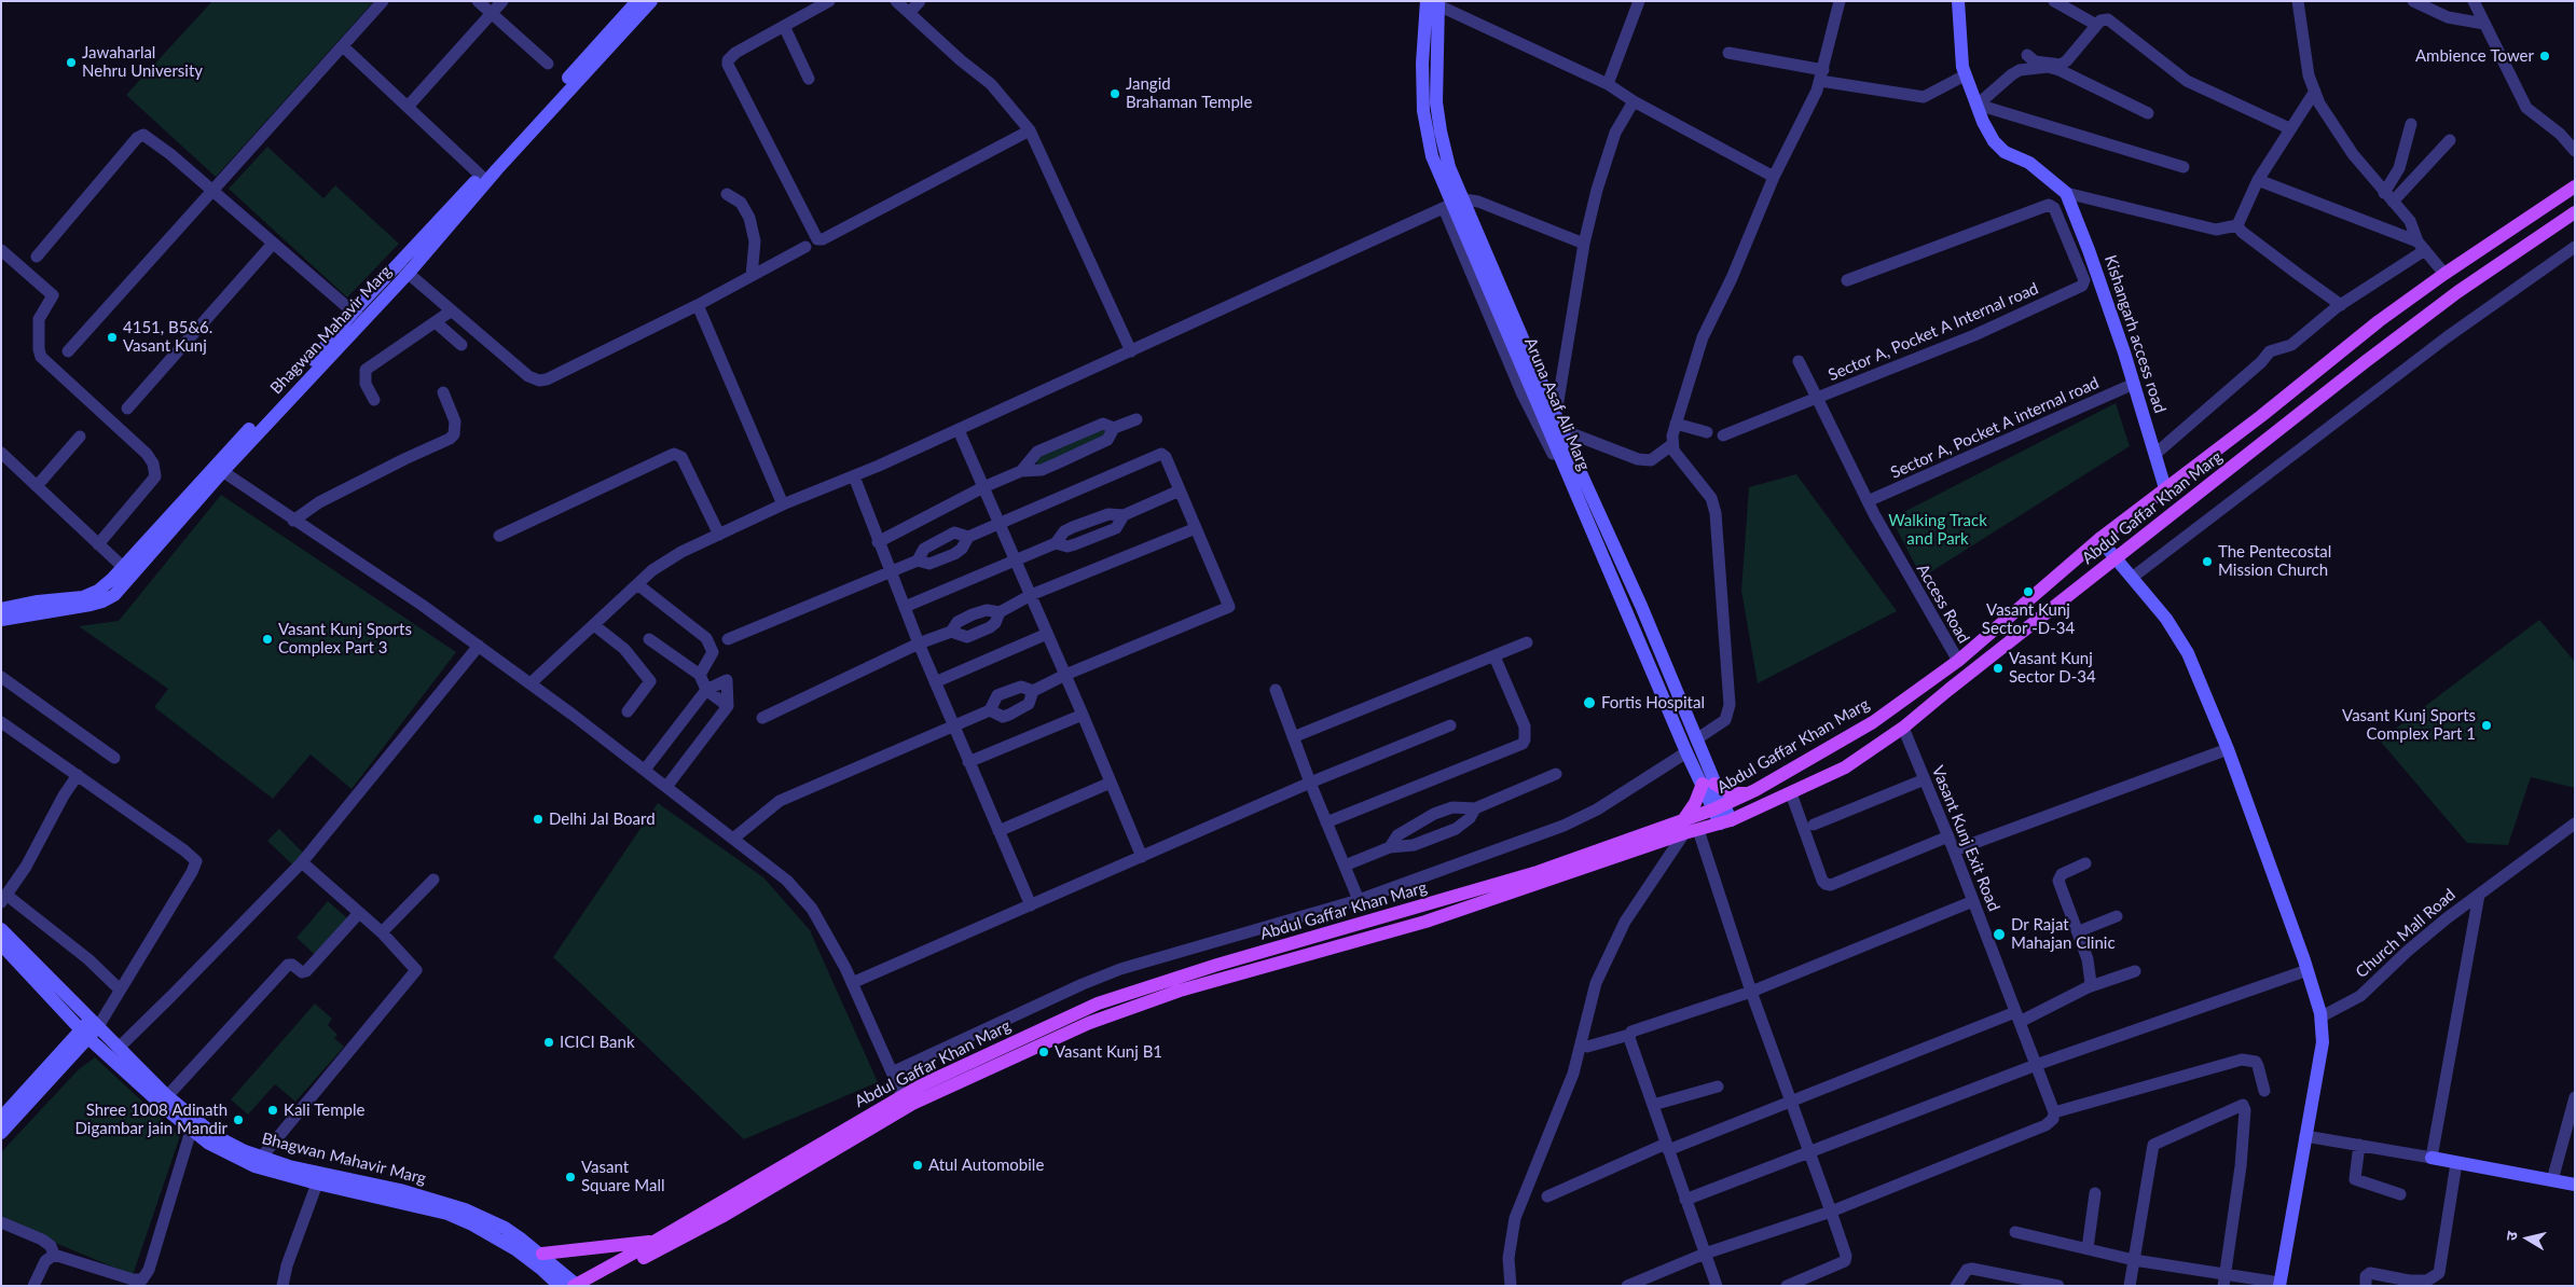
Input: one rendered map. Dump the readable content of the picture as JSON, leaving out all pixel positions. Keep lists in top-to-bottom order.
{
  "streets": {
    "main road": ["Abdul Gaffar Khan Marg"],
    "street": [
      "Bhagwan Mahavir Marg",
      "Sector A, Pocket A Internal road",
      "Kishangarh access road",
      "Aruna Asaf Ali Marg",
      "Sector A, Pocket A internal road",
      "Access Road",
      "Vasant Kunj Exit Road",
      "Church Mall Road"
    ]
  },
  "crossings": [
    ["Bhagwan Mahavir Marg", "Abdul Gaffar Khan Marg"],
    ["Sector A, Pocket A Internal road", "Sector A, Pocket A internal road"],
    ["Sector A, Pocket A Internal road", "Access Road"],
    ["Kishangarh access road", "Sector A, Pocket A internal road"],
    ["Kishangarh access road", "Abdul Gaffar Khan Marg"],
    ["Aruna Asaf Ali Marg", "Abdul Gaffar Khan Marg"],
    ["Abdul Gaffar Khan Marg", "Access Road"],
    ["Abdul Gaffar Khan Marg", "Vasant Kunj Exit Road"]
  ],
  "parks": ["Walking Track and Park"],
  "places": [
    "Ambience Tower",
    "Jawaharlal Nehru University",
    "Jangid Brahaman Temple",
    "4151, B5&6. Vasant Kunj",
    "The Pentecostal Mission Church",
    "Vasant Kunj Sector -D-34",
    "Vasant Kunj Sports Complex Part 3",
    "Vasant Kunj Sector D-34",
    "Fortis Hospital",
    "Vasant Kunj Sports Complex Part 1",
    "Delhi Jal Board",
    "Dr Rajat Mahajan Clinic",
    "ICICI Bank",
    "Vasant Kunj B1",
    "Kali Temple",
    "Shree 1008 Adinath Digambar jain Mandir",
    "Atul Automobile",
    "Vasant Square Mall"
  ],
  "north": "left"
}
